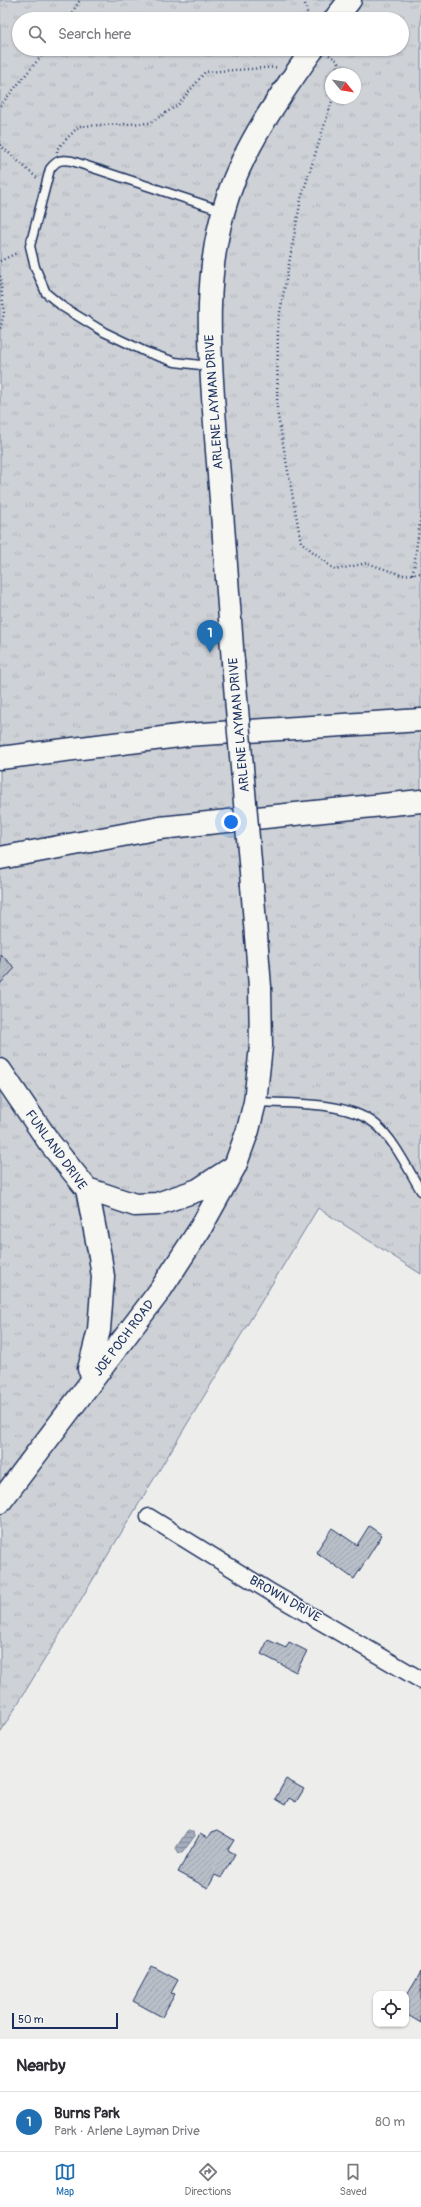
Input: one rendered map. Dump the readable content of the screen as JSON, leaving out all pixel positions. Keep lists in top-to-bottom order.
{
  "streets": {
    "main road": ["ARLENE LAYMAN DRIVE", "FUNLAND DRIVE", "JOE POCH ROAD"],
    "street": ["BROWN DRIVE"]
  },
  "crossings": [
    ["ARLENE LAYMAN DRIVE", "JOE POCH ROAD"],
    ["FUNLAND DRIVE", "JOE POCH ROAD"]
  ],
  "scale_bar": "50 m",
  "north": "bottom right",
  "page": {
    "search": "Search here",
    "pins": "1",
    "scale": "50 m",
    "heading": "Nearby",
    "list": [
      {
        "mark": "1",
        "name": "Burns Park",
        "note": "Park · Arlene Layman Drive",
        "value": "80 m"
      }
    ],
    "nav": ["Map", "Directions", "Saved"]
  }
}
